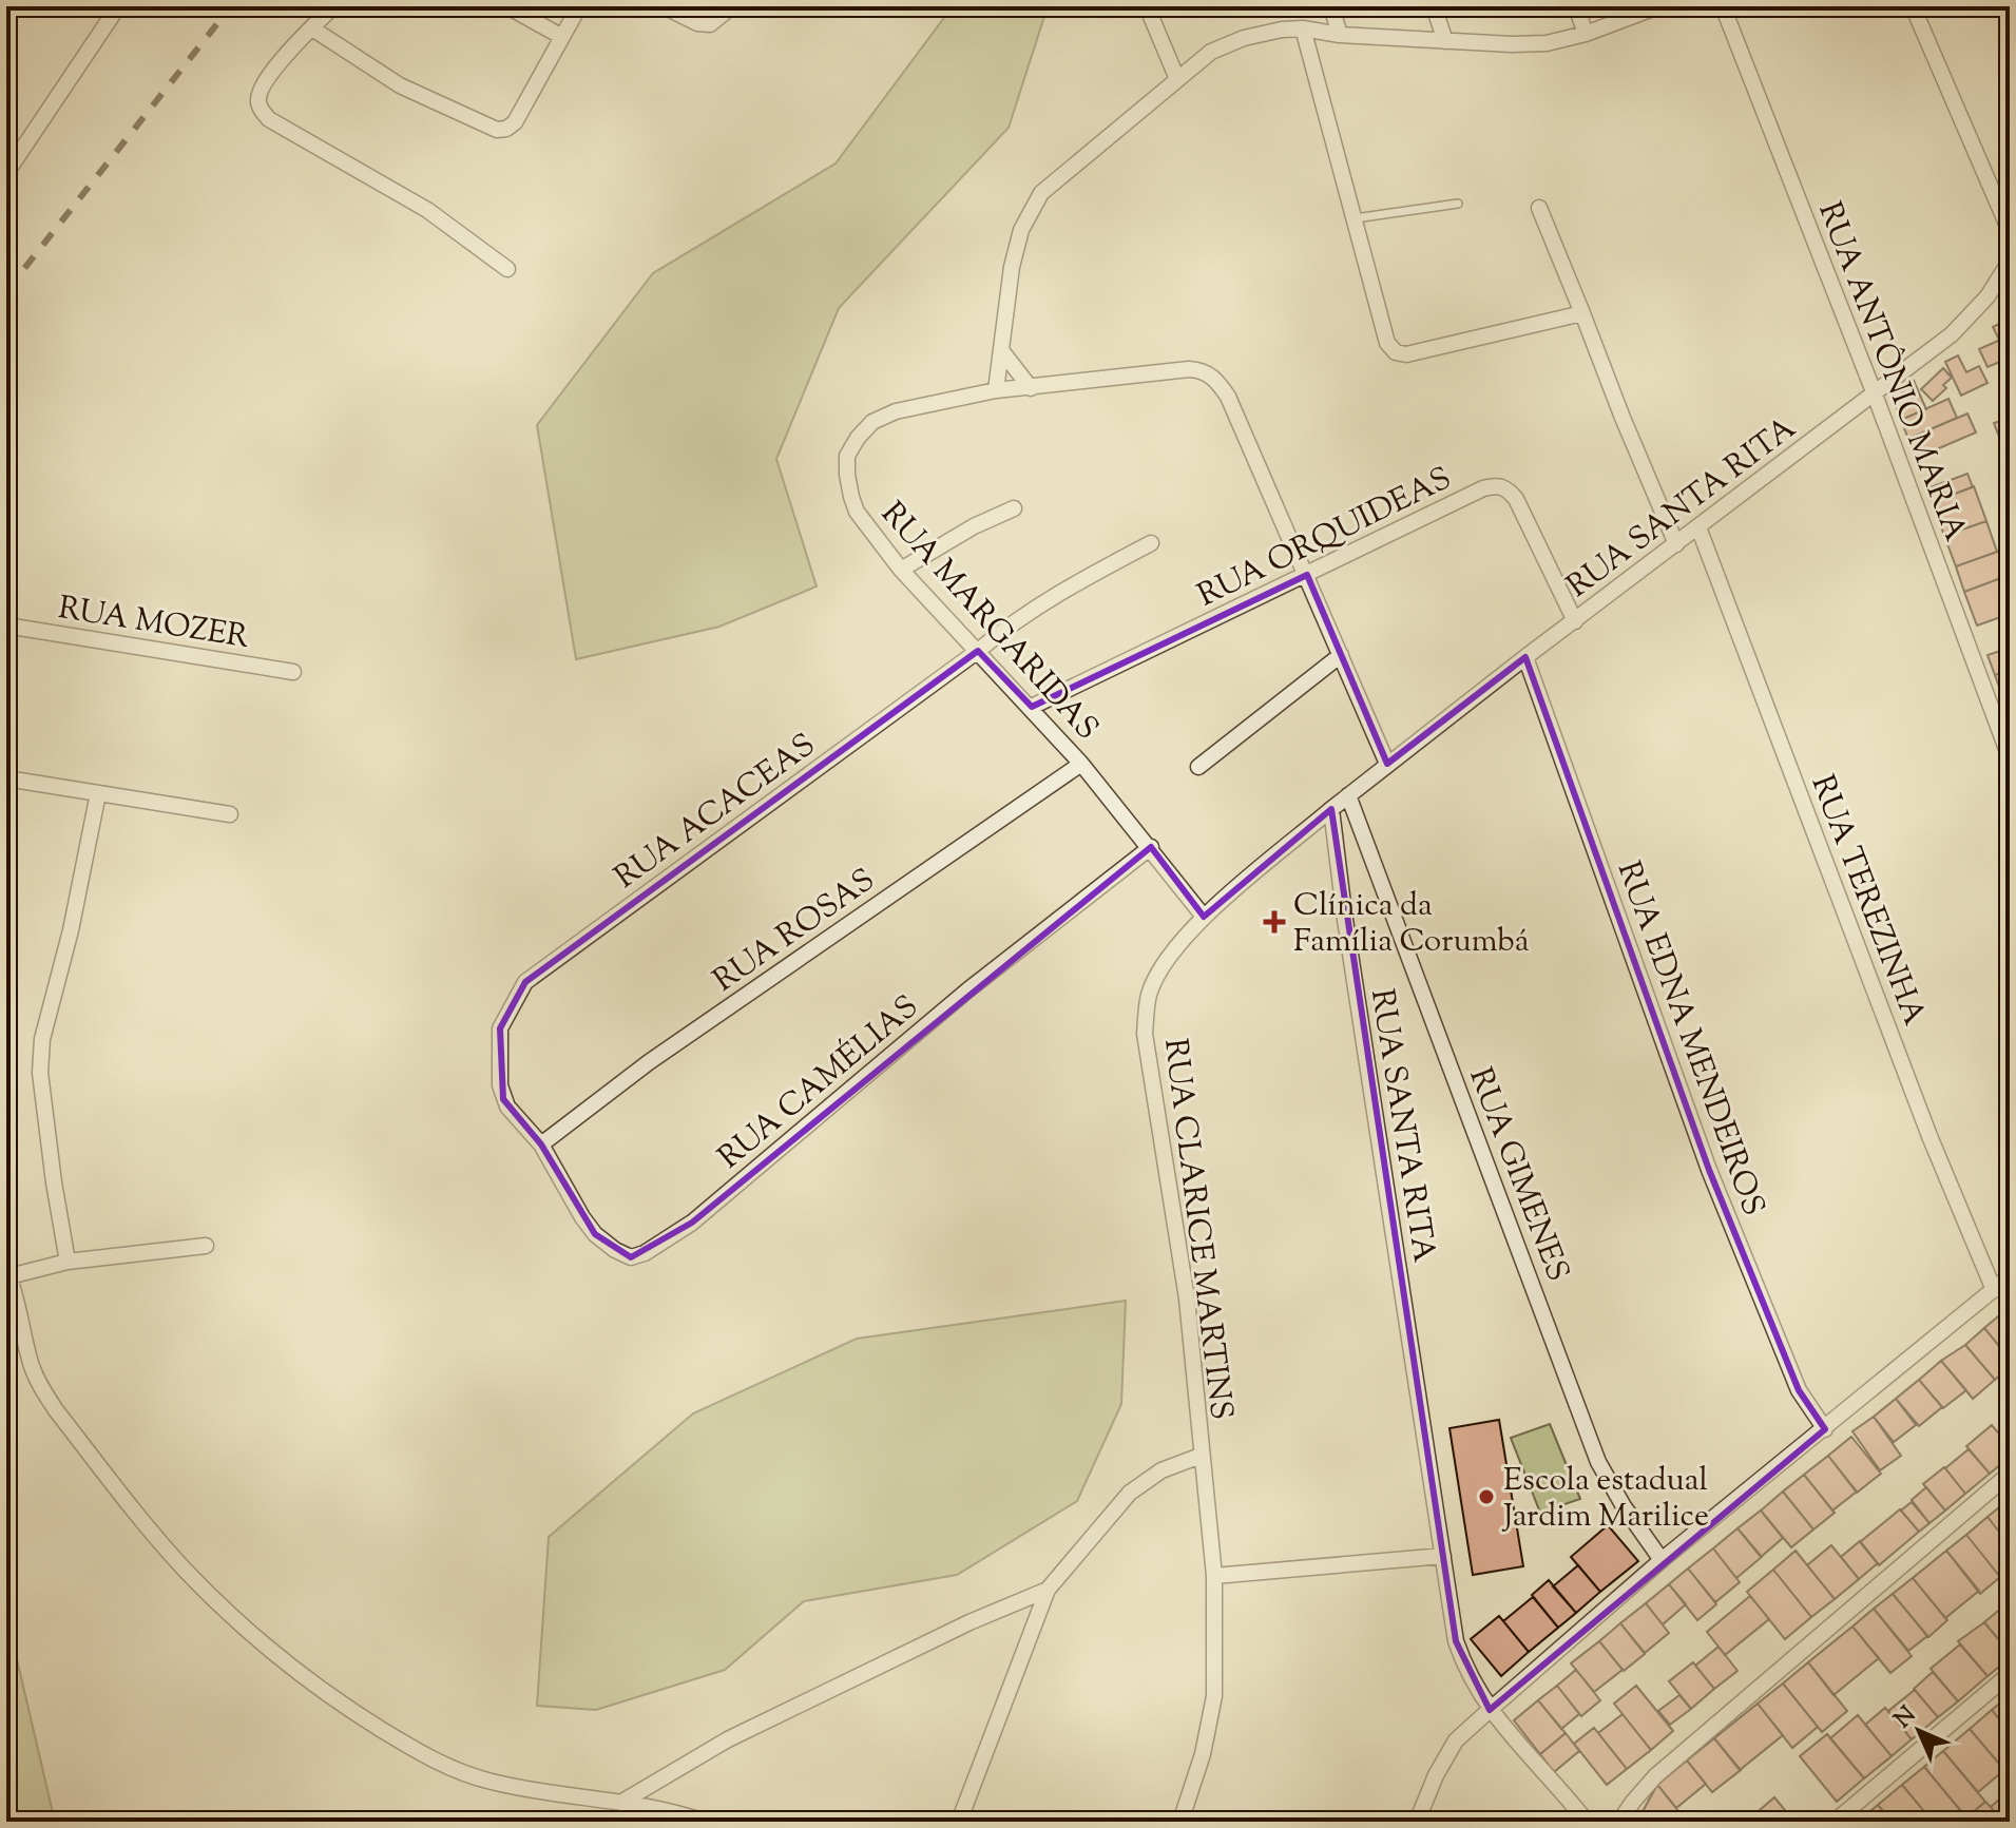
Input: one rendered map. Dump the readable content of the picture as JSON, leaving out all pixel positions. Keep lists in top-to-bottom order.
{
  "streets": {
    "street": [
      "RUA ANTÔNIO MARIA",
      "RUA SANTA RITA",
      "RUA ORQUIDEAS",
      "RUA MARGARIDAS",
      "RUA MOZER",
      "RUA ACACEAS",
      "RUA TEREZINHA",
      "RUA ROSAS",
      "RUA EDNA MENDEIROS",
      "RUA CAMÉLIAS",
      "RUA GIMENES",
      "RUA CLARICE MARTINS"
    ]
  },
  "crossings": [
    ["RUA ANTÔNIO MARIA", "RUA SANTA RITA"],
    ["RUA SANTA RITA", "RUA ORQUIDEAS"],
    ["RUA SANTA RITA", "RUA TEREZINHA"],
    ["RUA SANTA RITA", "RUA EDNA MENDEIROS"],
    ["RUA SANTA RITA", "RUA GIMENES"],
    ["RUA SANTA RITA", "RUA CLARICE MARTINS"],
    ["RUA ORQUIDEAS", "RUA MARGARIDAS"],
    ["RUA MARGARIDAS", "RUA ACACEAS"],
    ["RUA MARGARIDAS", "RUA ROSAS"],
    ["RUA MARGARIDAS", "RUA CAMÉLIAS"],
    ["RUA MARGARIDAS", "RUA CLARICE MARTINS"],
    ["RUA ACACEAS", "RUA ROSAS"],
    ["RUA ACACEAS", "RUA CAMÉLIAS"],
    ["RUA ROSAS", "RUA CAMÉLIAS"]
  ],
  "places": {
    "health": ["Clínica da Família Corumbá"],
    "other": ["Escola estadual Jardim Marilice"]
  },
  "north": "top left"
}
